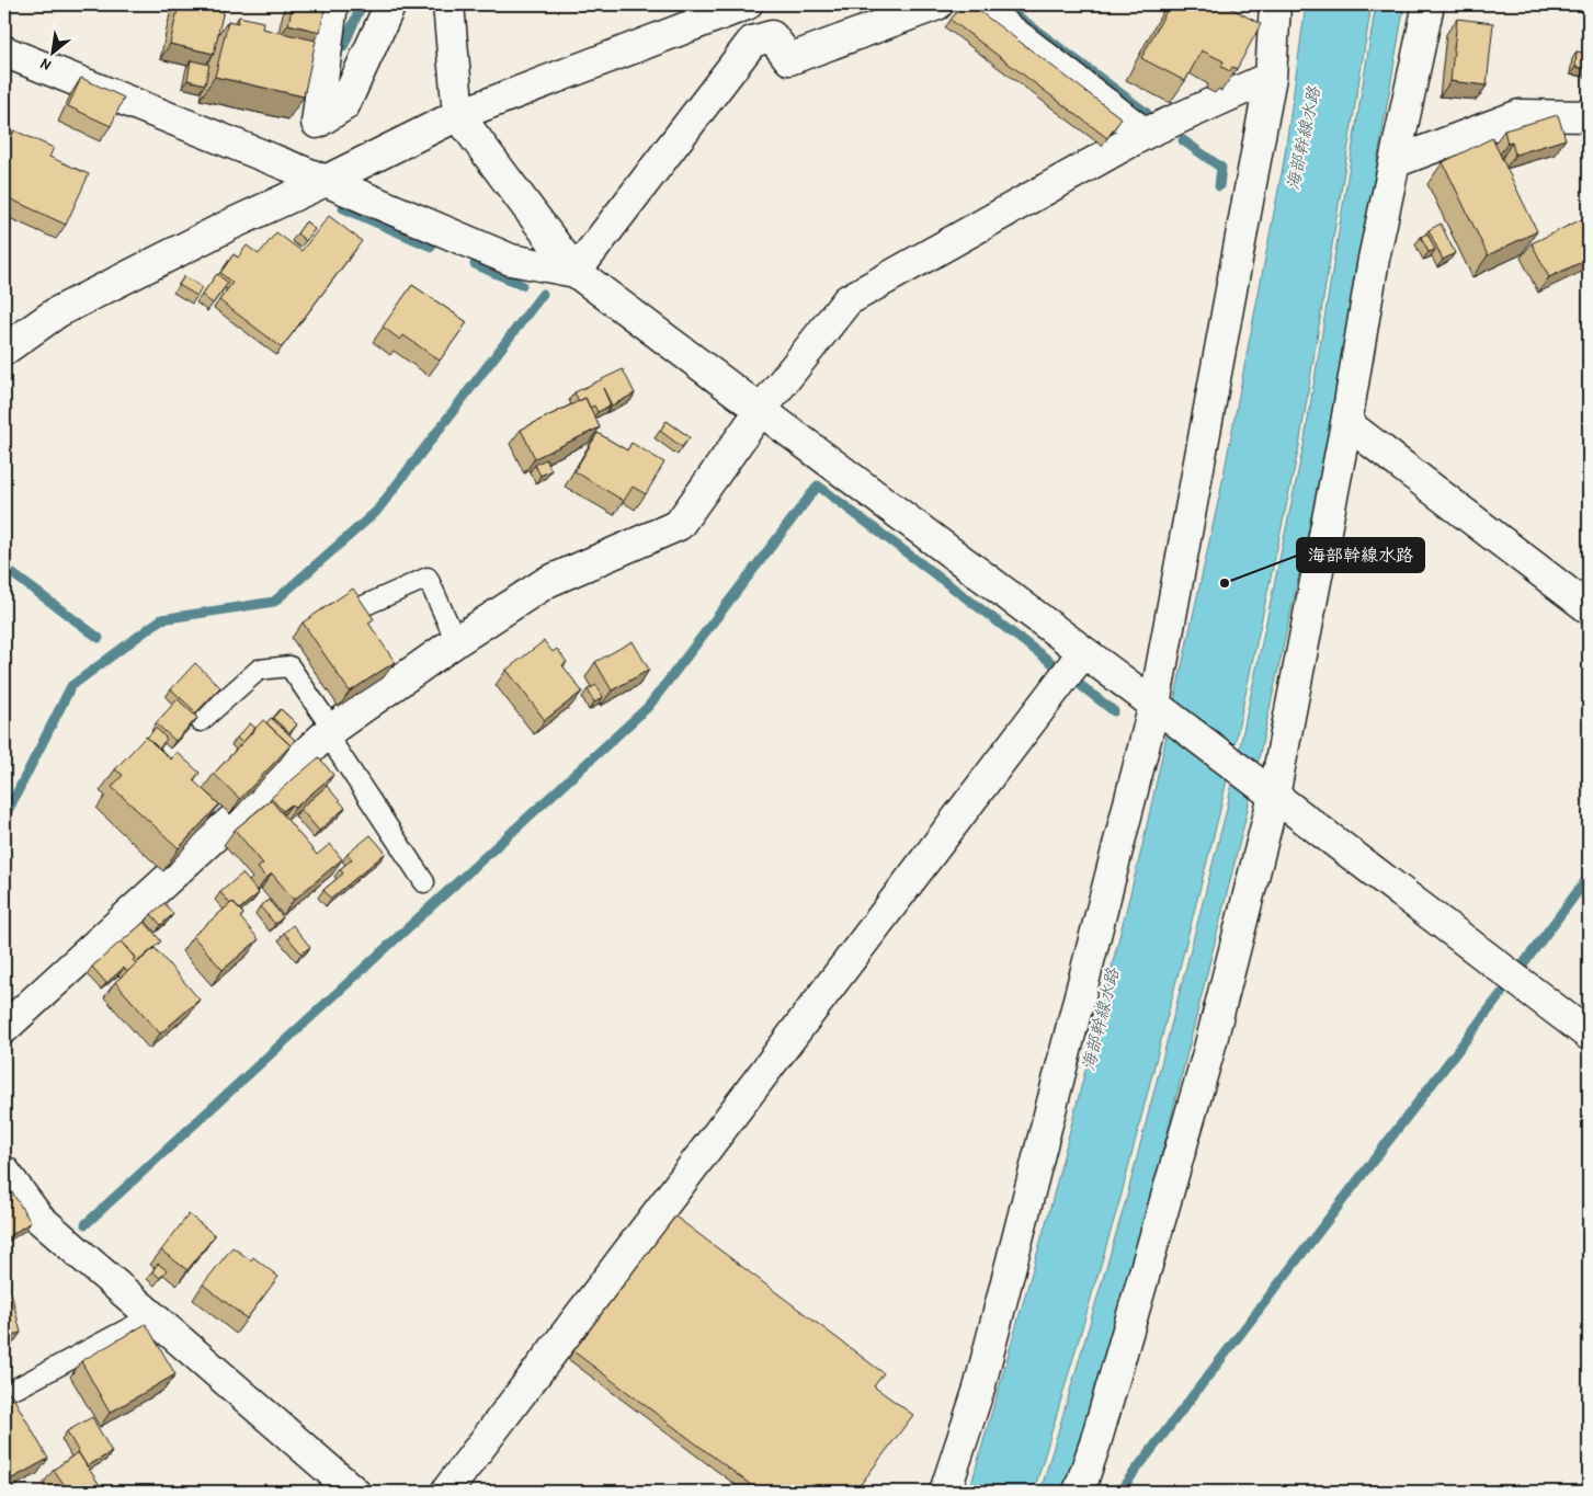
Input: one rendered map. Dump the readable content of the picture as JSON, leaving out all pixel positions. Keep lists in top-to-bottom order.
{
  "water": ["海部幹線水路"],
  "places": ["海部幹線水路"],
  "north": "bottom left"
}
